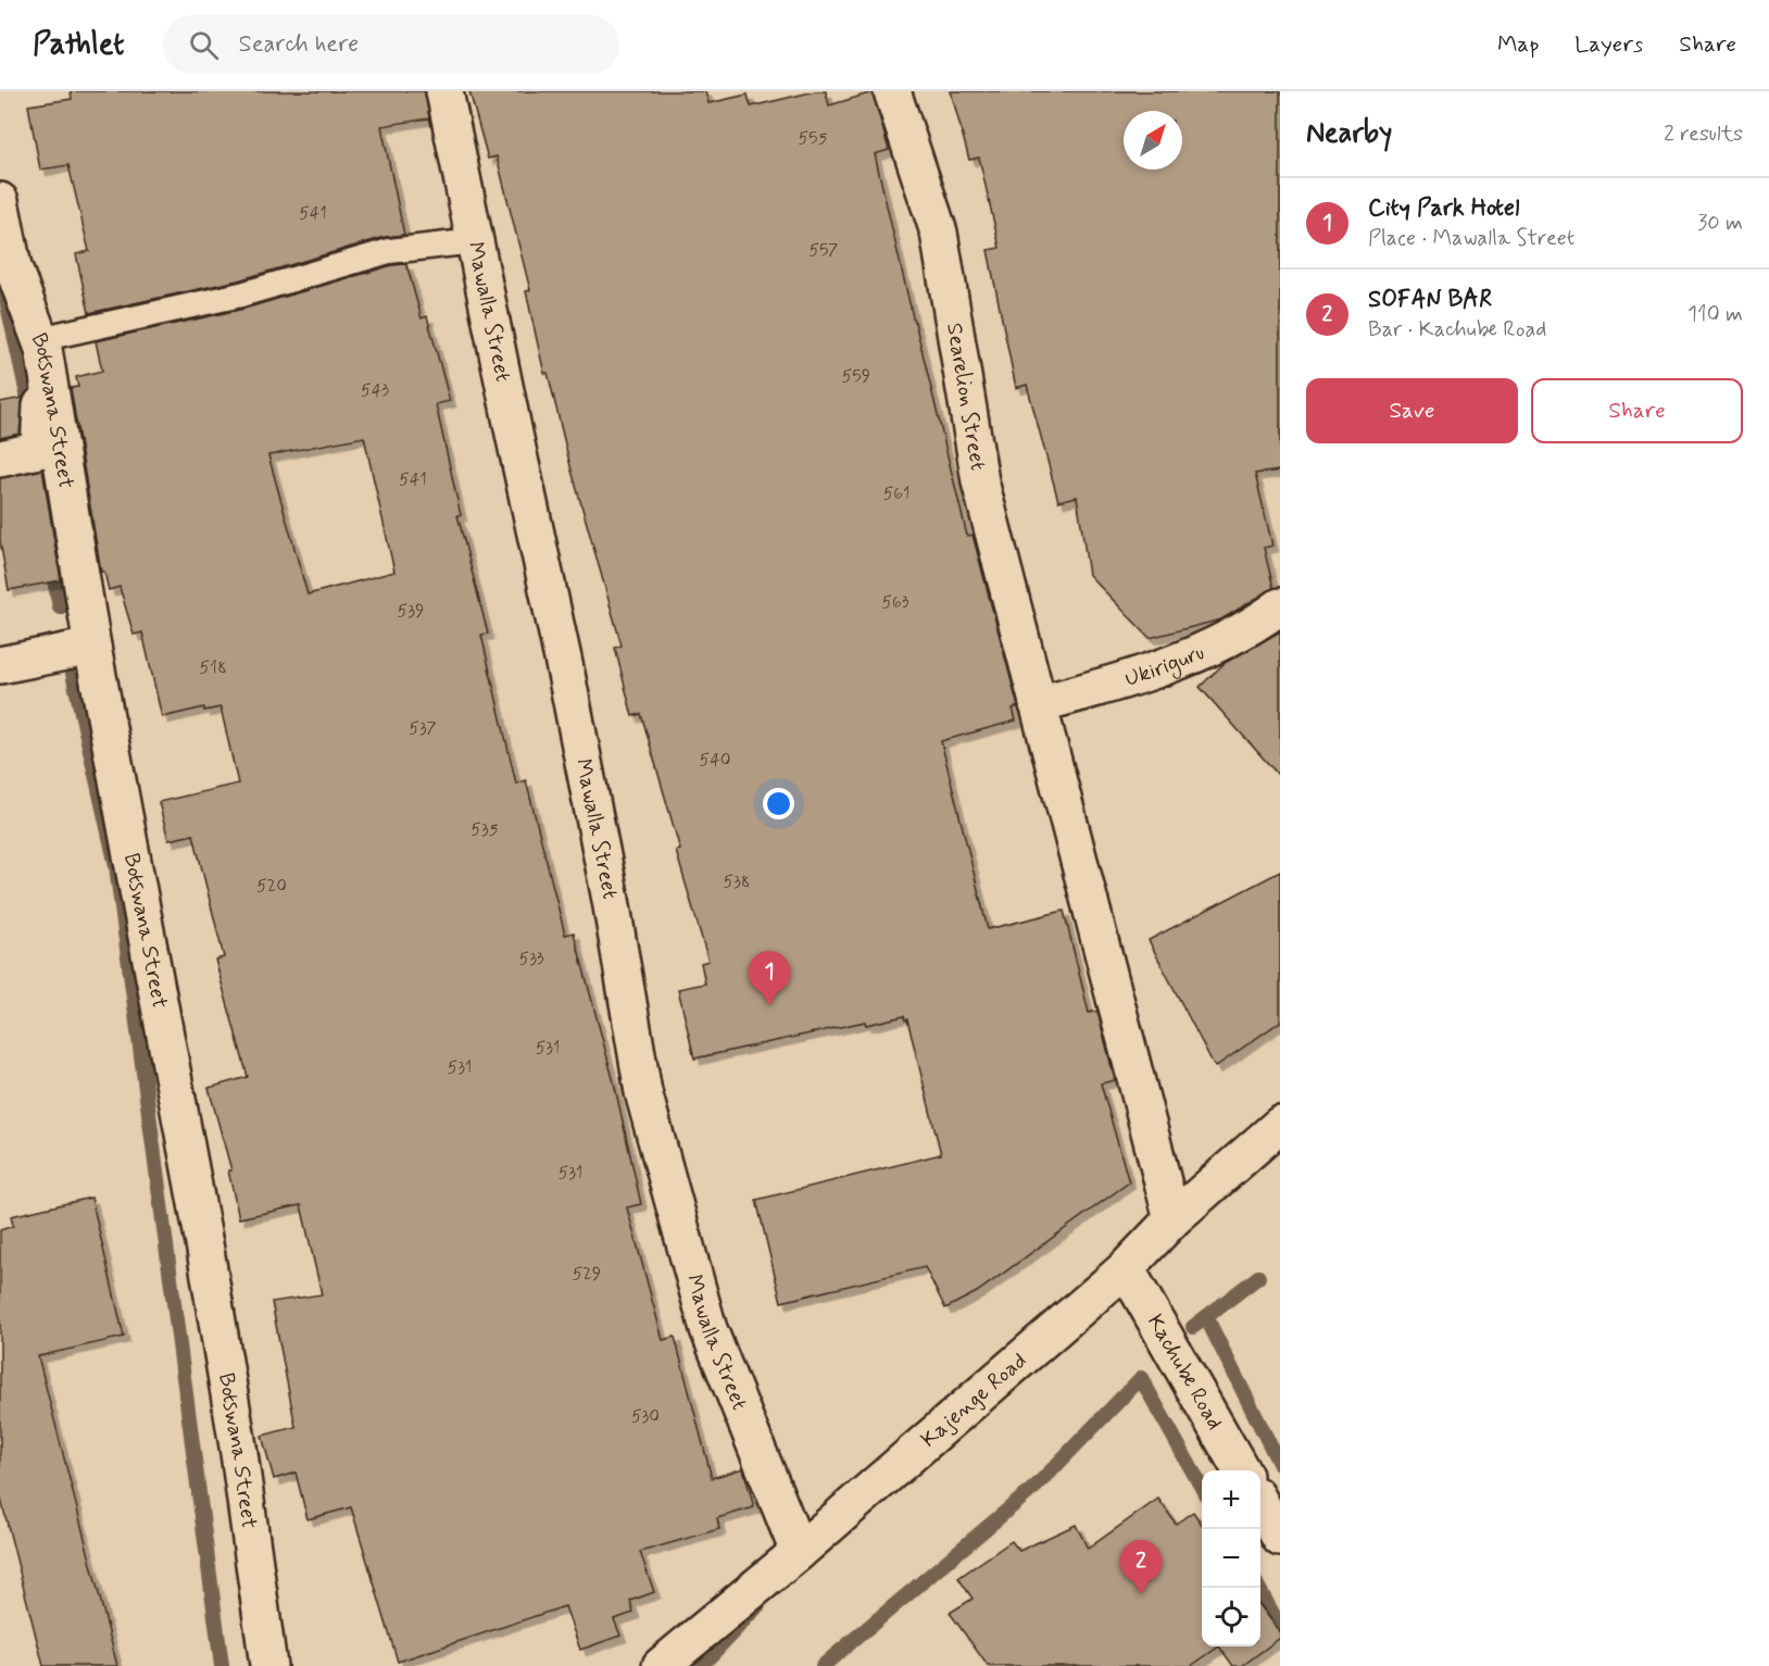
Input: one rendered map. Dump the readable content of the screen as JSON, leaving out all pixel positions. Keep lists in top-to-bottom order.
{
  "streets": {
    "street": [
      "Mawalla Street",
      "Searelion Street",
      "Botswana Street",
      "Ukiriguru",
      "Kachube Road",
      "Kajenge Road"
    ]
  },
  "crossings": [
    ["Mawalla Street", "Kajenge Road"],
    ["Searelion Street", "Ukiriguru"],
    ["Searelion Street", "Kajenge Road"],
    ["Kachube Road", "Kajenge Road"]
  ],
  "house_numbers": [
    "555",
    "541",
    "557",
    "559",
    "543",
    "541",
    "561",
    "563",
    "539",
    "518",
    "537",
    "540",
    "535",
    "538",
    "520",
    "533",
    "531",
    "531",
    "531",
    "529",
    "530"
  ],
  "north": "top right",
  "page": {
    "header": "Pathlet",
    "search": "Search here",
    "nav": ["Map", "Layers", "Share"],
    "heading": ["Nearby", "2 results"],
    "list": [
      {
        "mark": "1",
        "name": "City Park Hotel",
        "note": "Place · Mawalla Street",
        "value": "30 m"
      },
      {
        "mark": "2",
        "name": "SOFAN BAR",
        "note": "Bar · Kachube Road",
        "value": "110 m"
      }
    ],
    "buttons": ["Save", "Share"],
    "pins": ["1", "2"],
    "map_buttons": ["+", "−"]
  }
}
